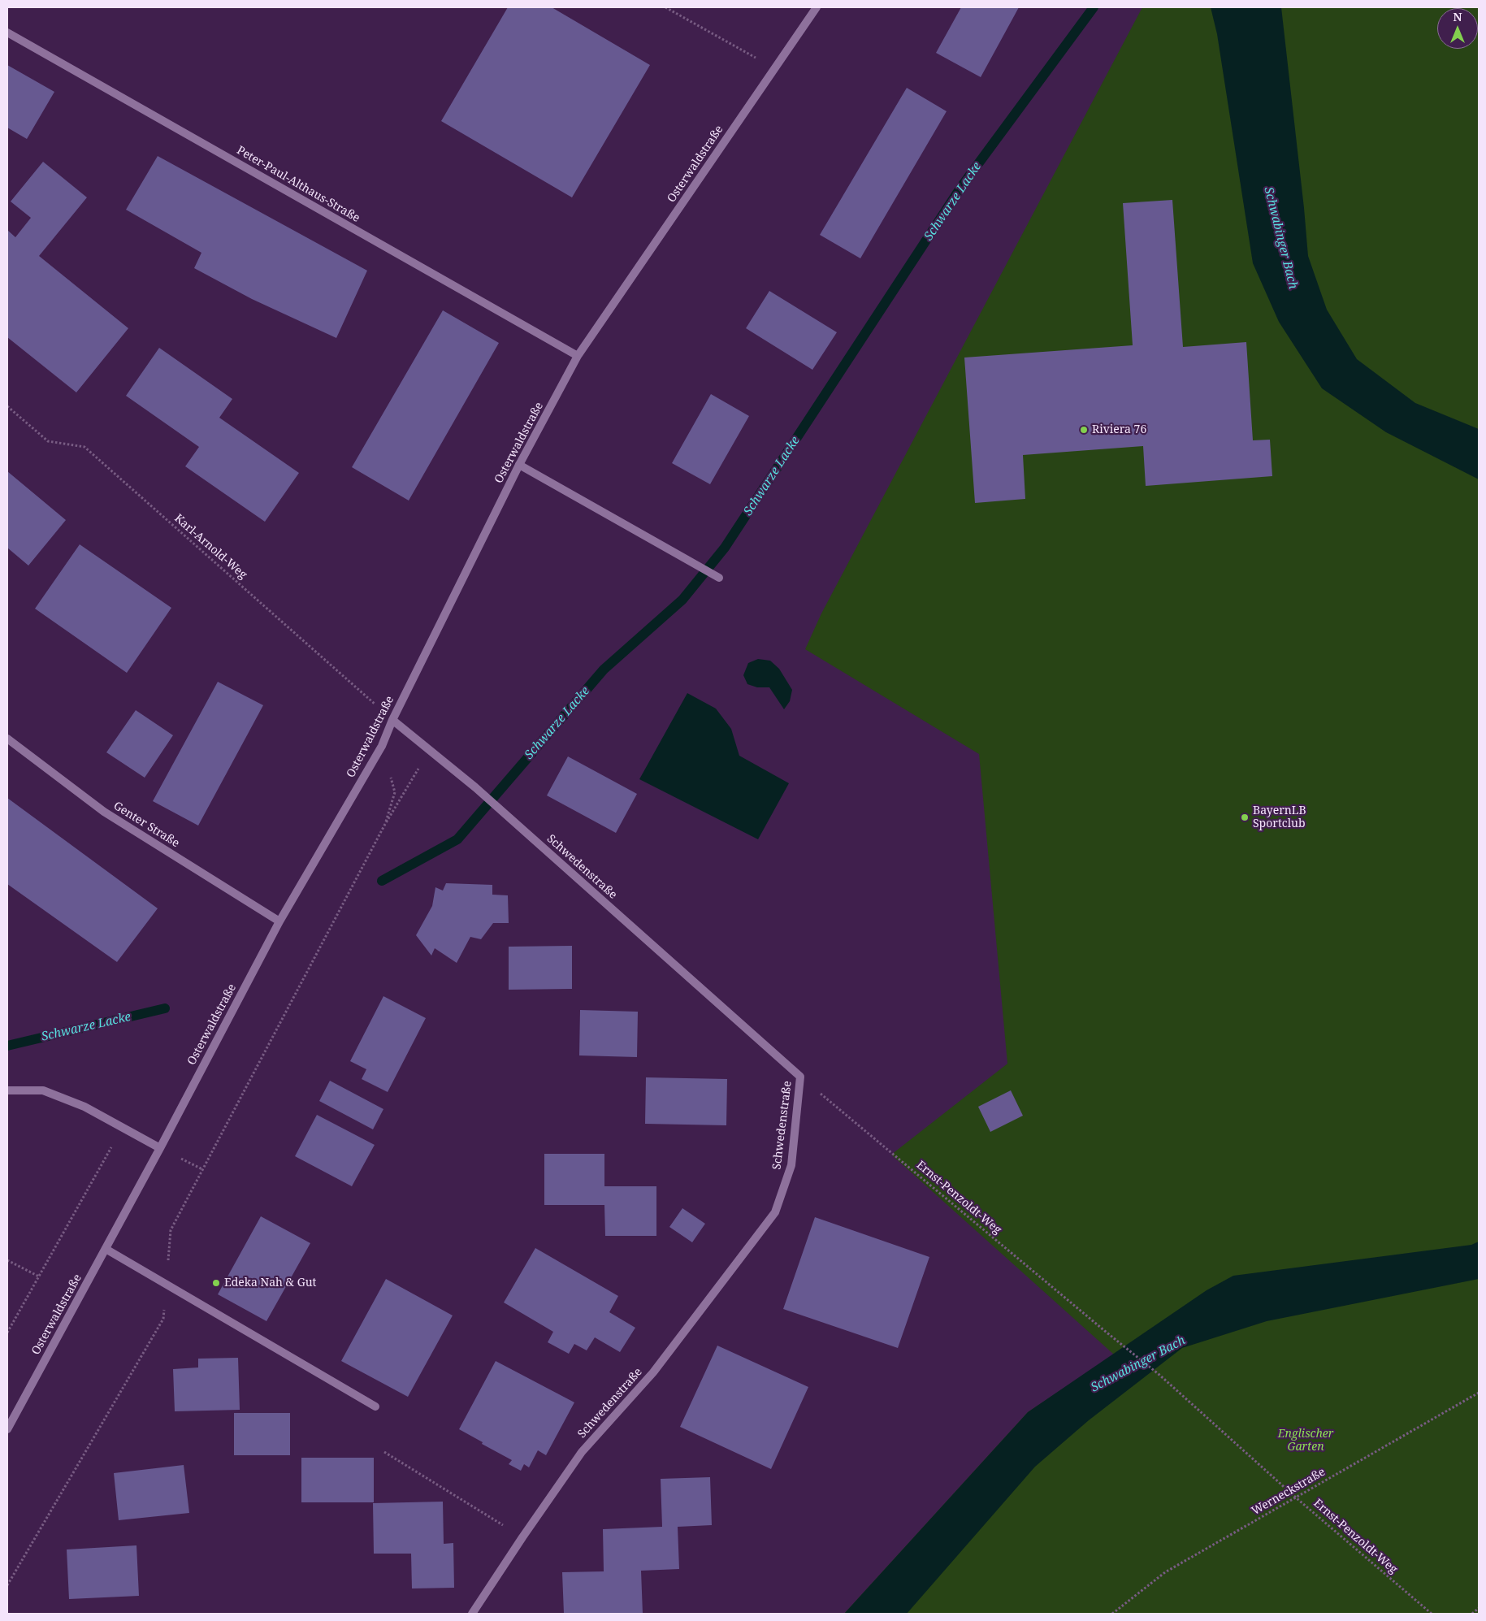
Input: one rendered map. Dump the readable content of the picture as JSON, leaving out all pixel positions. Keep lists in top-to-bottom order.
{
  "streets": {
    "street": [
      "Osterwaldstraße",
      "Peter-Paul-Althaus-Straße",
      "Genter Straße",
      "Schwedenstraße"
    ],
    "path": ["Karl-Arnold-Weg", "Ernst-Penzoldt-Weg", "Werneckstraße"]
  },
  "crossings": [
    ["Osterwaldstraße", "Peter-Paul-Althaus-Straße"],
    ["Osterwaldstraße", "Karl-Arnold-Weg"],
    ["Osterwaldstraße", "Genter Straße"],
    ["Osterwaldstraße", "Schwedenstraße"],
    ["Karl-Arnold-Weg", "Schwedenstraße"],
    ["Schwedenstraße", "Ernst-Penzoldt-Weg"],
    ["Ernst-Penzoldt-Weg", "Werneckstraße"]
  ],
  "water": ["Schwarze Lacke", "Schwabinger Bach"],
  "parks": ["Englischer Garten"],
  "places": ["Riviera 76", "BayernLB Sportclub", "Edeka Nah & Gut"],
  "north": "top"
}
